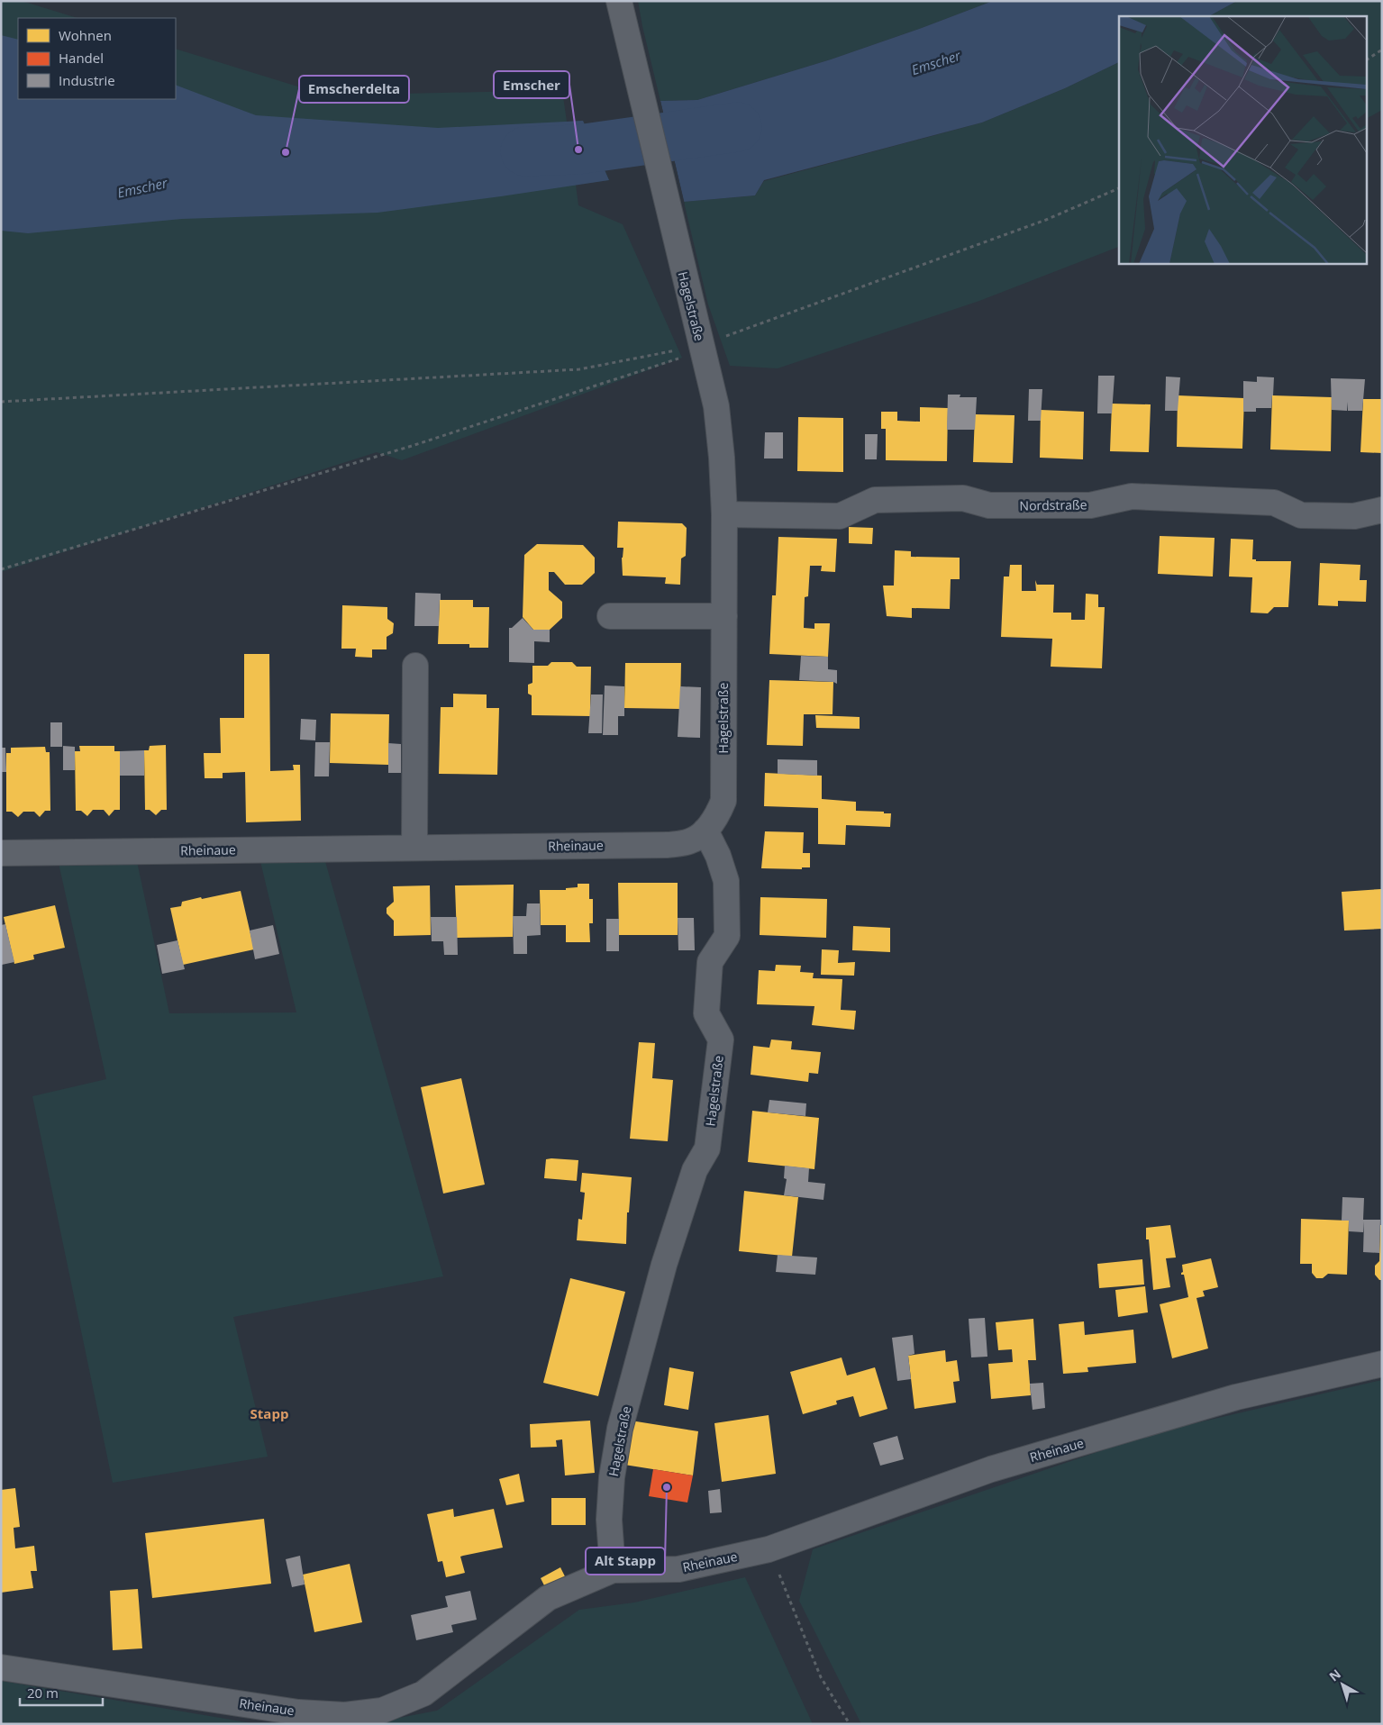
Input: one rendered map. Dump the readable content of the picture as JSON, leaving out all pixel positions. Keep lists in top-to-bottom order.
{
  "streets": {
    "street": ["Hagelstraße", "Nordstraße", "Rheinaue"]
  },
  "crossings": [
    ["Hagelstraße", "Nordstraße"],
    ["Hagelstraße", "Rheinaue"]
  ],
  "districts": ["Stapp"],
  "water": ["Emscher"],
  "places": ["Emscher", "Emscherdelta", "Alt Stapp"],
  "legend": ["Wohnen", "Handel", "Industrie"],
  "scale_bar": "20 m",
  "north": "top left"
}
